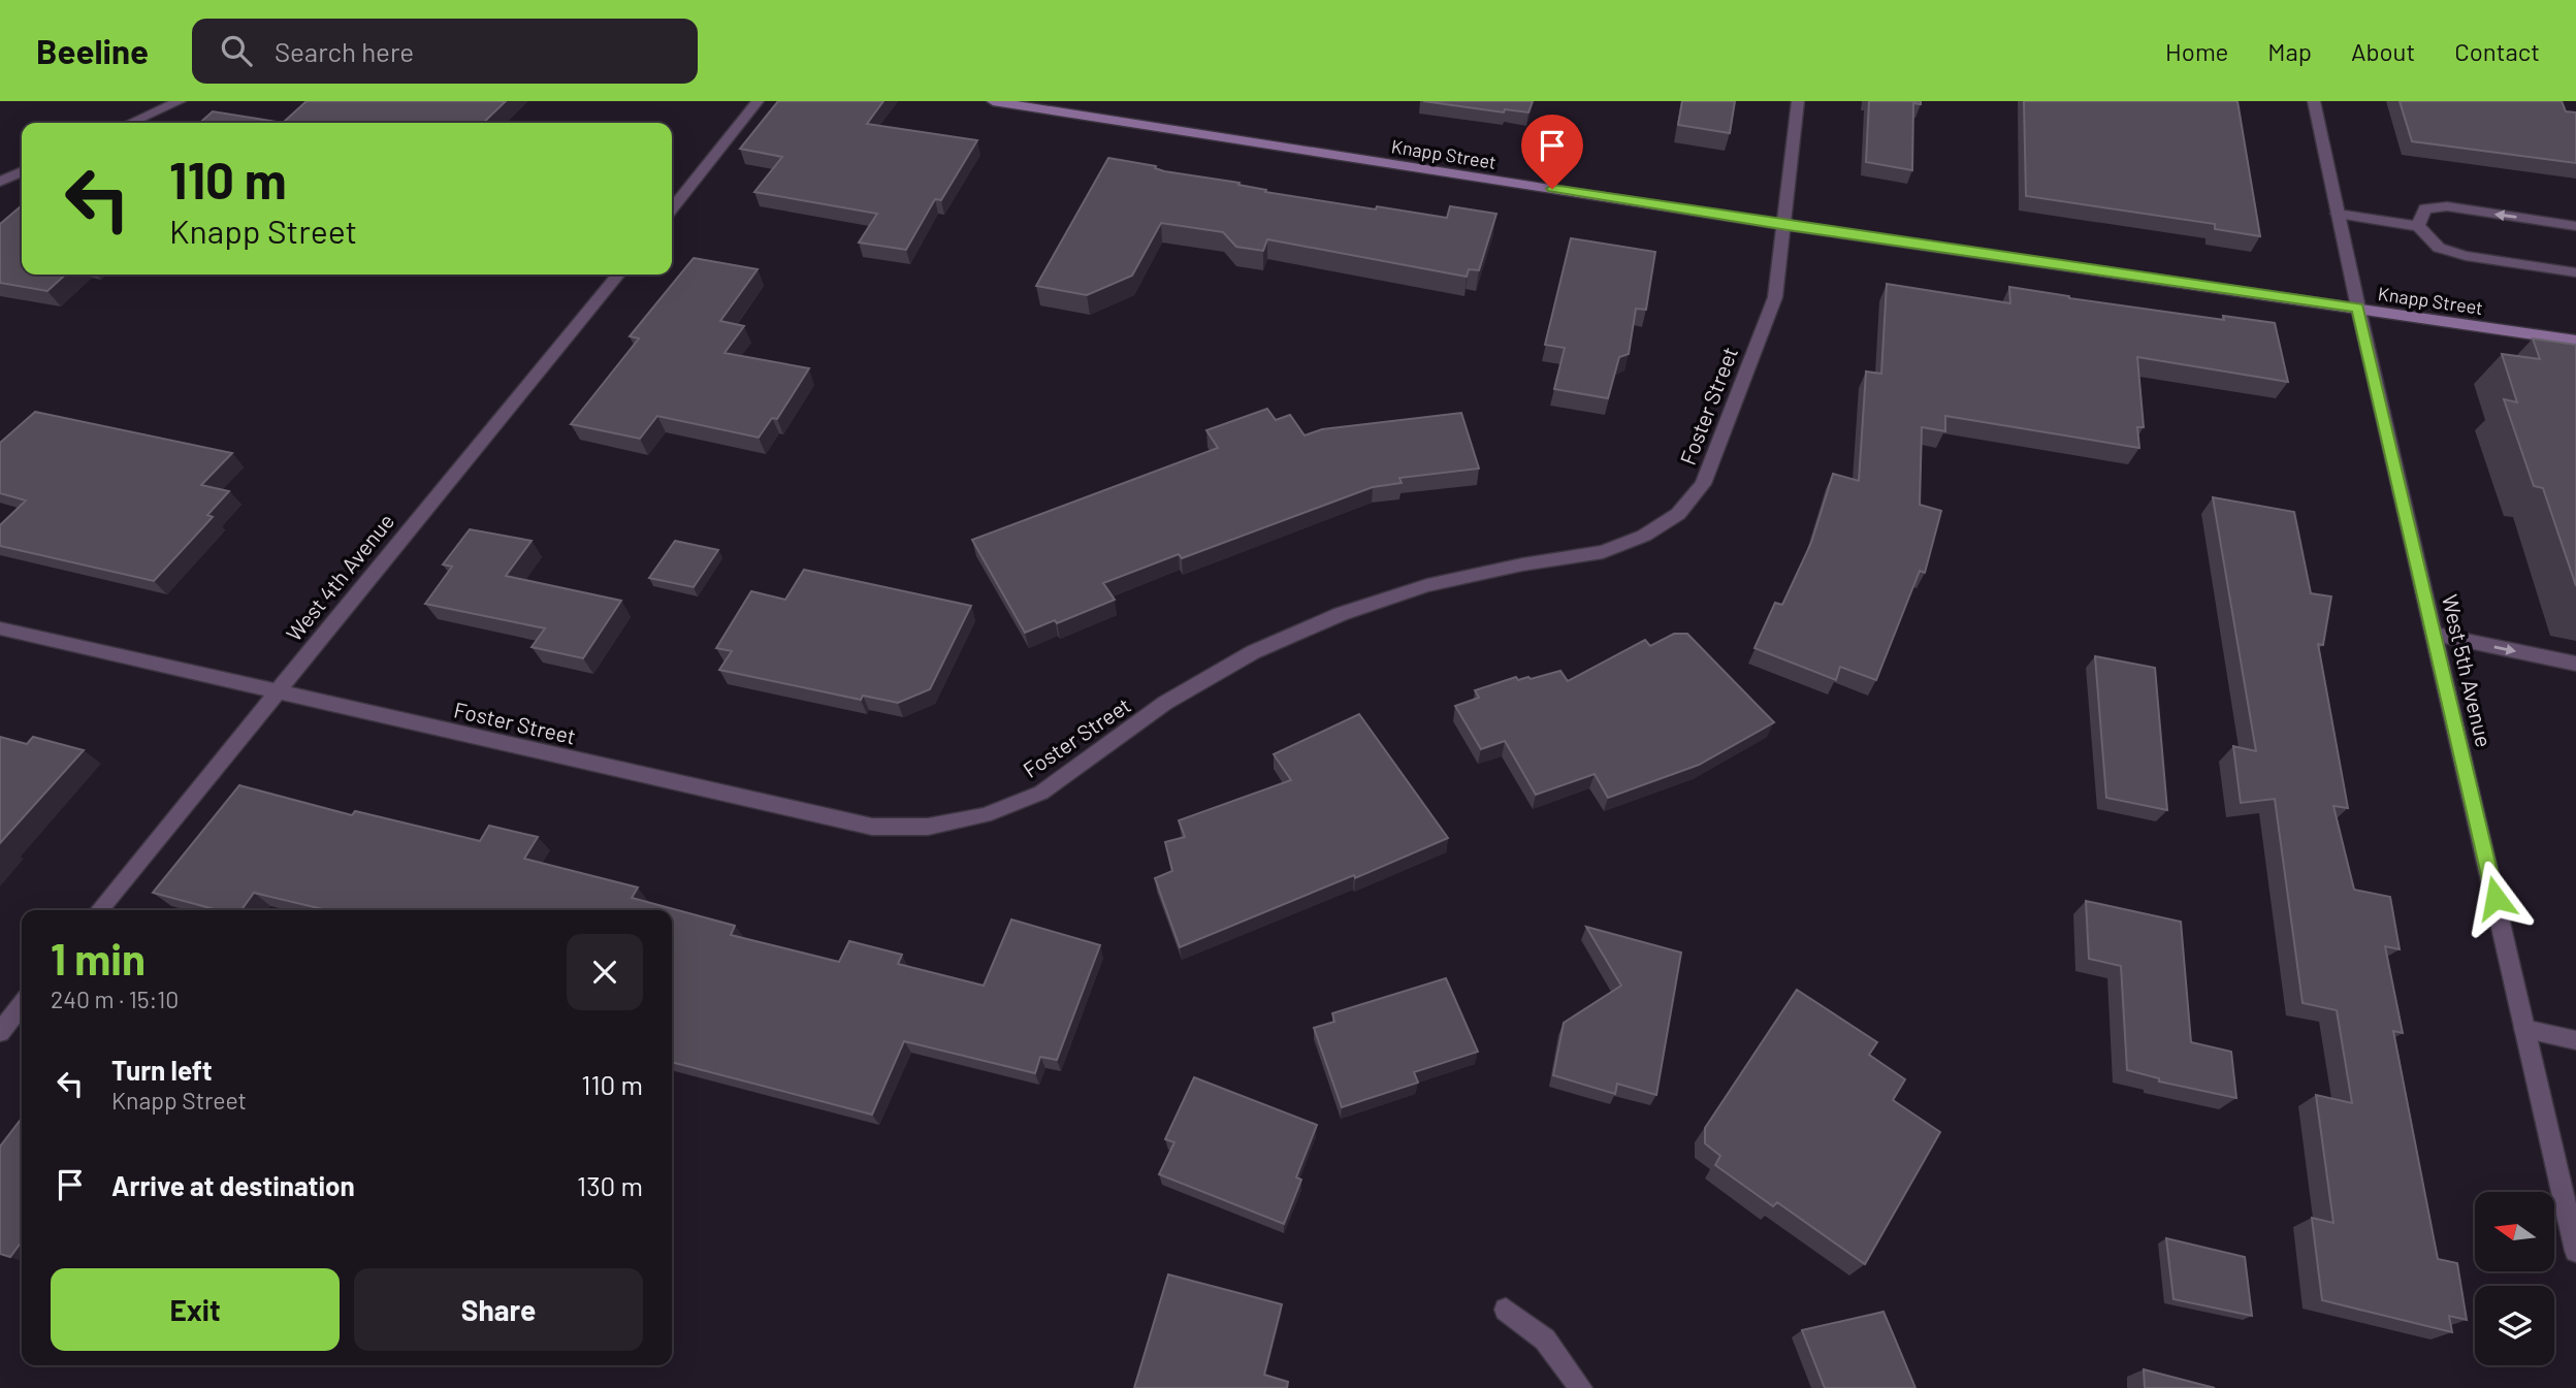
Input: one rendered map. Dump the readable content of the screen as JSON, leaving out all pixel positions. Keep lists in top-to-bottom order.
{
  "streets": {
    "street": [
      "Knapp Street",
      "Foster Street",
      "West 4th Avenue",
      "West 5th Avenue"
    ]
  },
  "crossings": [
    ["Knapp Street", "Foster Street"],
    ["Knapp Street", "West 5th Avenue"],
    ["Foster Street", "West 4th Avenue"]
  ],
  "north": "left",
  "page": {
    "header": "Beeline",
    "search": "Search here",
    "nav": [
      "Home",
      "Map",
      "About",
      "Contact"
    ],
    "turn": ["110 m", "Knapp Street"],
    "heading": ["1 min", "240 m · 15:10"],
    "list": [
      {
        "name": "Turn left",
        "note": "Knapp Street",
        "value": "110 m"
      },
      {
        "name": "Arrive at destination",
        "value": "130 m"
      }
    ],
    "buttons": ["Exit", "Share"]
  }
}
